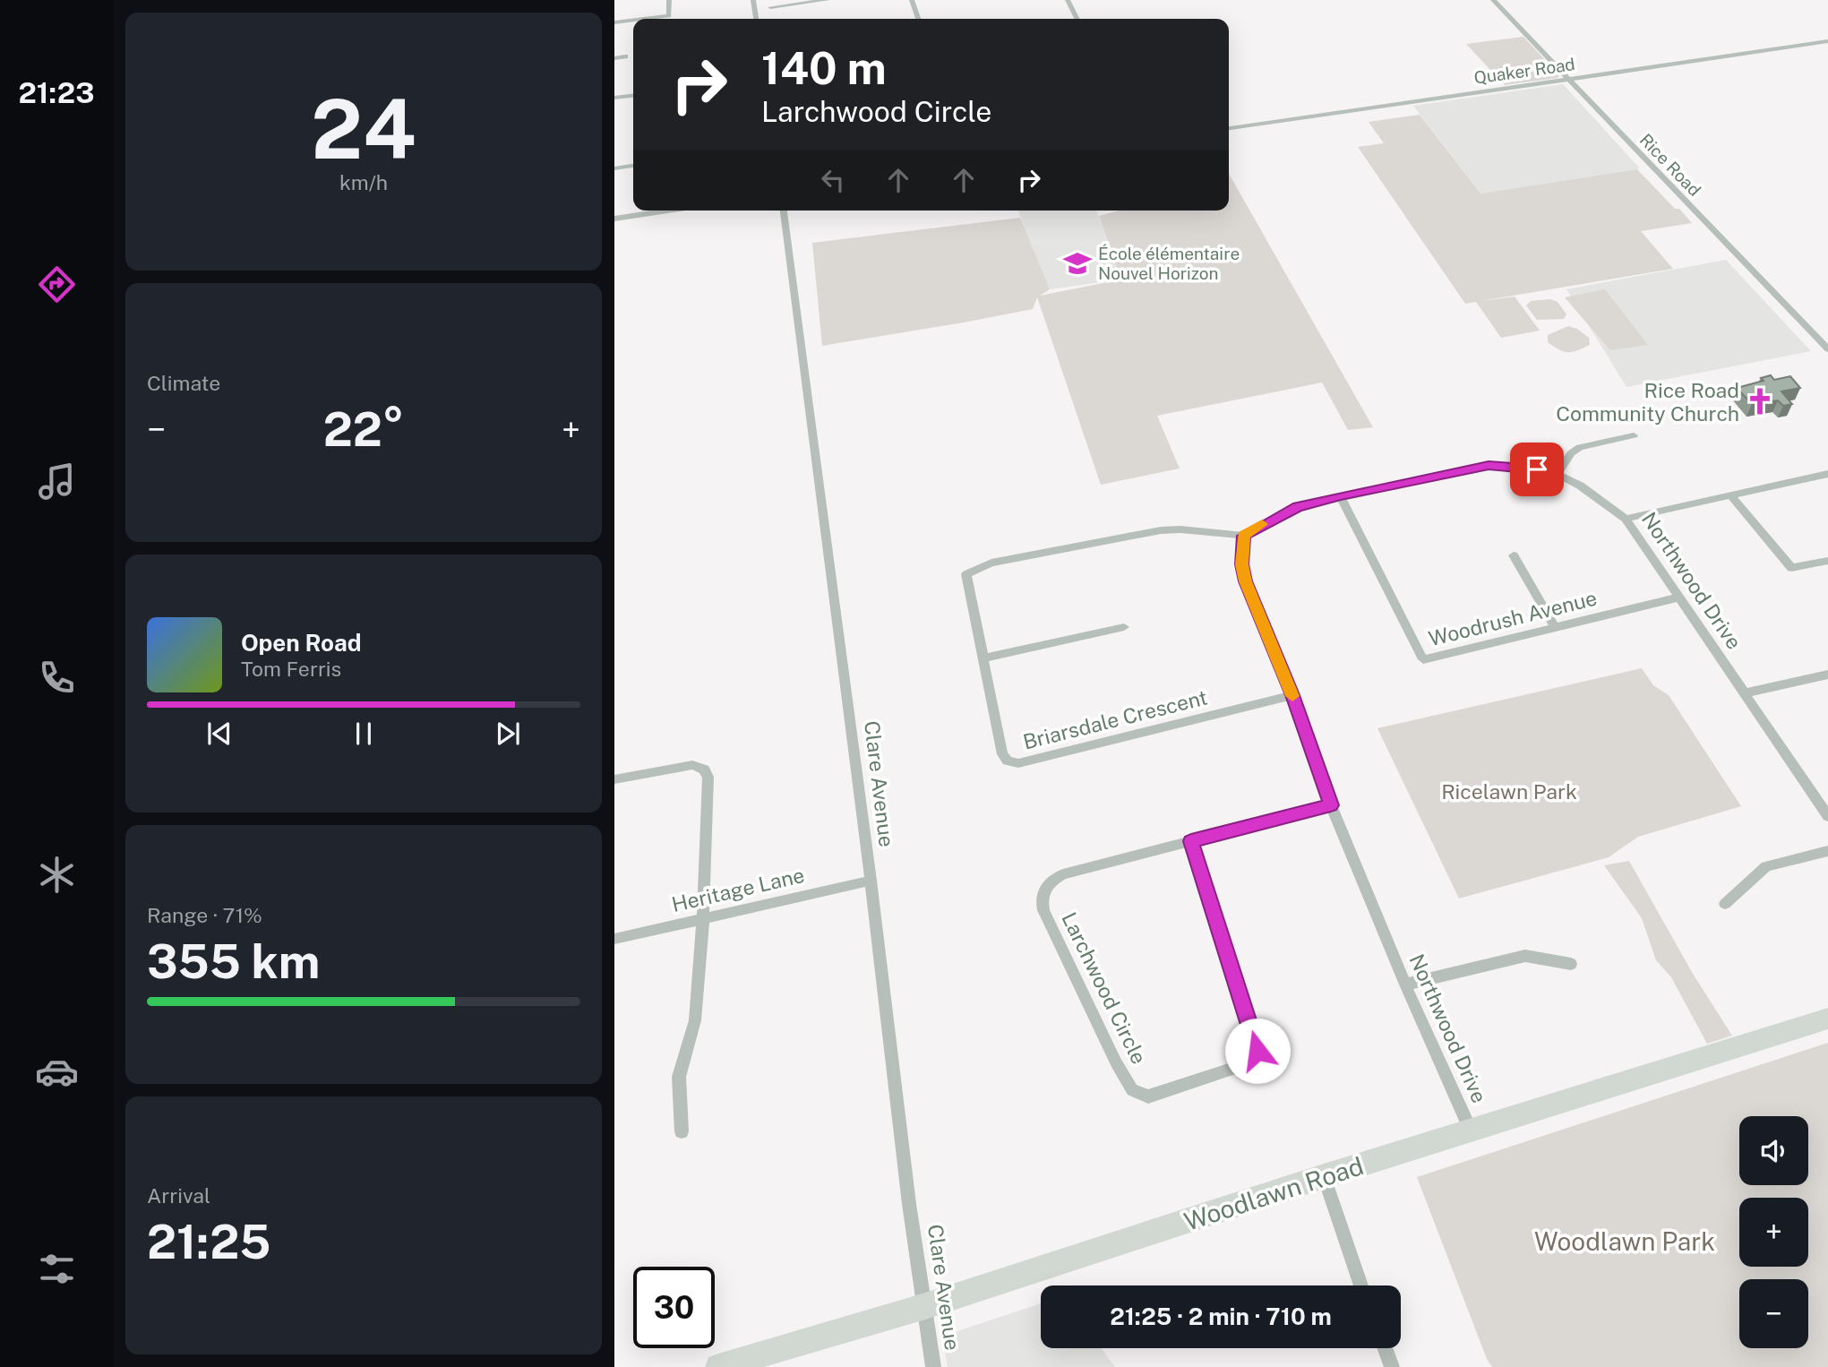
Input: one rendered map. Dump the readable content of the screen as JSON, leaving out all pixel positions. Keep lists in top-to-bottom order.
{
  "streets": {
    "main road": ["Woodlawn Road"],
    "street": [
      "Quaker Road",
      "Rice Road",
      "Northwood Drive",
      "Woodrush Avenue",
      "Briarsdale Crescent",
      "Clare Avenue",
      "Heritage Lane",
      "Larchwood Circle"
    ]
  },
  "crossings": [
    ["Quaker Road", "Rice Road"],
    ["Northwood Drive", "Woodrush Avenue"],
    ["Northwood Drive", "Briarsdale Crescent"],
    ["Northwood Drive", "Larchwood Circle"],
    ["Northwood Drive", "Woodlawn Road"],
    ["Clare Avenue", "Heritage Lane"],
    ["Clare Avenue", "Woodlawn Road"]
  ],
  "parks": ["Ricelawn Park", "Woodlawn Park"],
  "places": {
    "school or university": ["École élémentaire Nouvel Horizon"],
    "church": ["Rice Road Community Church"]
  },
  "page": {
    "tabs": "21:23",
    "tile": [
      ["24", "km/h"],
      "Climate",
      ["Range · 71%", "355 km"],
      ["Arrival", "21:25"]
    ],
    "turn": ["140 m", "Larchwood Circle"],
    "heat": ["−", "22°", "+"],
    "song": ["Open Road", "Tom Ferris"],
    "map_buttons": ["+", "−"],
    "limit": "30",
    "trip": "21:25 · 2 min · 710 m"
  }
}
